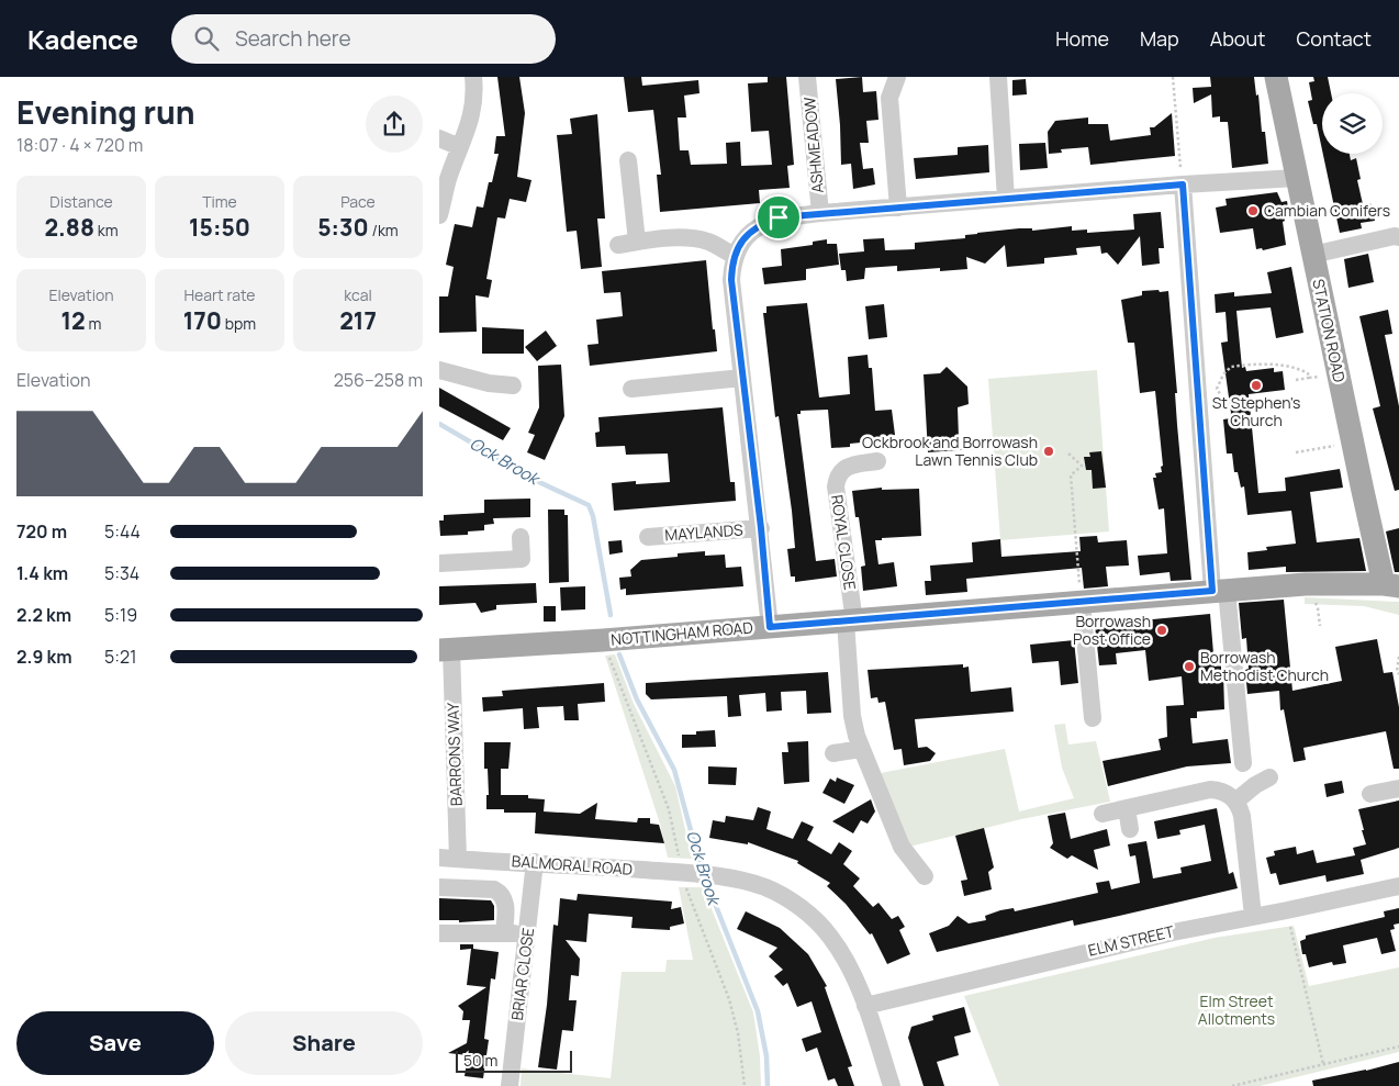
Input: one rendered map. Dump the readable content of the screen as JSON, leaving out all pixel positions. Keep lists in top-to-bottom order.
{
  "streets": {
    "main road": ["STATION ROAD", "NOTTINGHAM ROAD"],
    "street": [
      "ASHMEADOW",
      "MAYLANDS",
      "ROYAL CLOSE",
      "BARRONS WAY",
      "BALMORAL ROAD",
      "ELM STREET",
      "BRIAR CLOSE"
    ]
  },
  "crossings": [
    ["STATION ROAD", "NOTTINGHAM ROAD"],
    ["ROYAL CLOSE", "NOTTINGHAM ROAD"],
    ["NOTTINGHAM ROAD", "BARRONS WAY"],
    ["BARRONS WAY", "BALMORAL ROAD"],
    ["BALMORAL ROAD", "ELM STREET"],
    ["BALMORAL ROAD", "BRIAR CLOSE"]
  ],
  "water": ["Ock Brook"],
  "parks": ["Elm Street Allotments"],
  "places": [
    "Cambian Conifers",
    "St Stephen's Church",
    "Ockbrook and Borrowash Lawn Tennis Club",
    "Borrowash Post Office",
    "Borrowash Methodist Church"
  ],
  "scale_bar": "50 m",
  "page": {
    "header": "Kadence",
    "search": "Search here",
    "nav": [
      "Home",
      "Map",
      "About",
      "Contact"
    ],
    "heading": ["Evening run", "18:07 · 4 × 720 m"],
    "stats": [
      ["Distance", "2.88 km"],
      ["Time", "15:50"],
      ["Pace", "5:30 /km"],
      ["Elevation", "12 m"],
      ["Heart rate", "170 bpm"],
      ["kcal", "217"]
    ],
    "chart": ["Elevation", "256–258 m"],
    "list": [
      {
        "name": "720 m",
        "note": "5:44"
      },
      {
        "name": "1.4 km",
        "note": "5:34"
      },
      {
        "name": "2.2 km",
        "note": "5:19"
      },
      {
        "name": "2.9 km",
        "note": "5:21"
      }
    ],
    "buttons": ["Save", "Share"],
    "scale": "50 m"
  }
}
